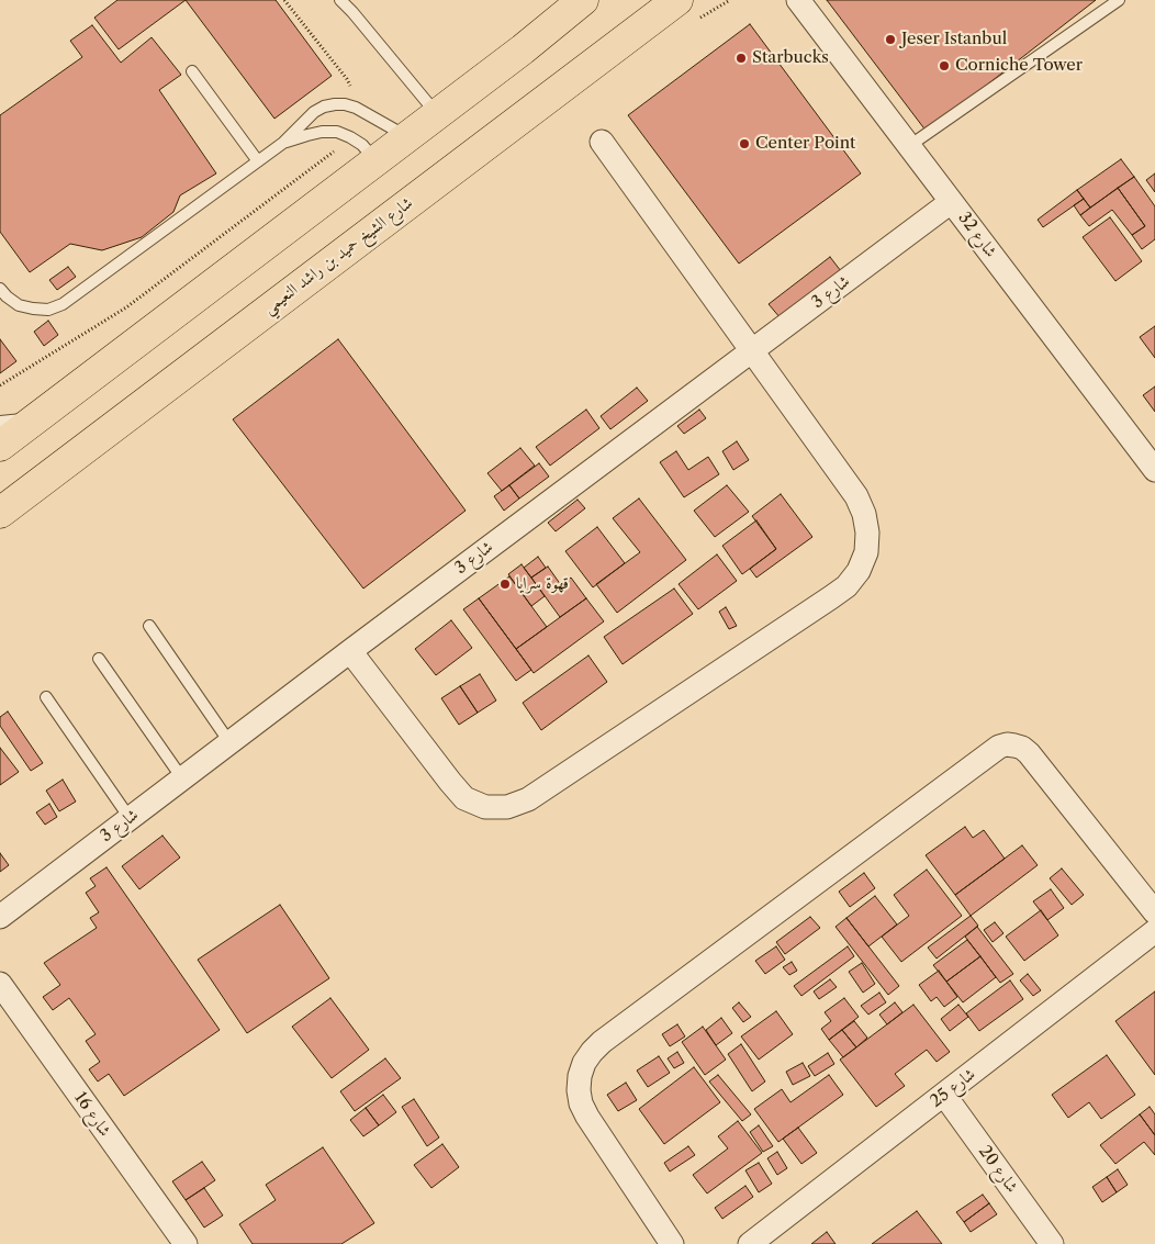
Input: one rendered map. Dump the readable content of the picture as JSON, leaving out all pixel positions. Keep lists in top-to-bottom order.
{
  "streets": {
    "main road": ["شارع الشيخ حميد بن راشد النعيمي"],
    "street": [
      "شارع 32",
      "شارع 3",
      "شارع 25",
      "شارع 16",
      "شارع 20"
    ]
  },
  "crossings": [
    ["شارع 32", "شارع 3"],
    ["شارع 25", "شارع 20"]
  ],
  "places": [
    "Jeser Istanbul",
    "Starbucks",
    "Corniche Tower",
    "Center Point",
    "قهوة سرايا"
  ]
}
